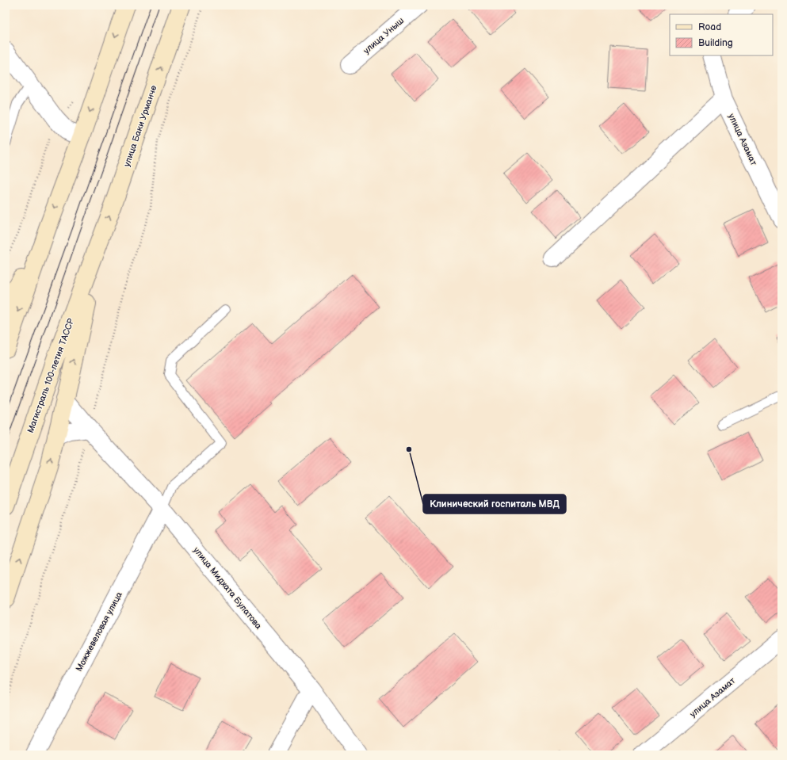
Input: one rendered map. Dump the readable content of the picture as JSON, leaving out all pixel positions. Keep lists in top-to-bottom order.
{
  "streets": {
    "main road": ["улица Баки Урманче", "Магистраль 100-летия ТАССР"],
    "street": [
      "улица Уныш",
      "улица Азамат",
      "улица Мидхата Булатова",
      "Можжевеловая улица"
    ]
  },
  "crossings": [
    ["улица Баки Урманче", "Магистраль 100-летия ТАССР"],
    ["улица Мидхата Булатова", "Можжевеловая улица"]
  ],
  "places": ["Клинический госпиталь МВД"],
  "legend": ["Road", "Building"]
}
